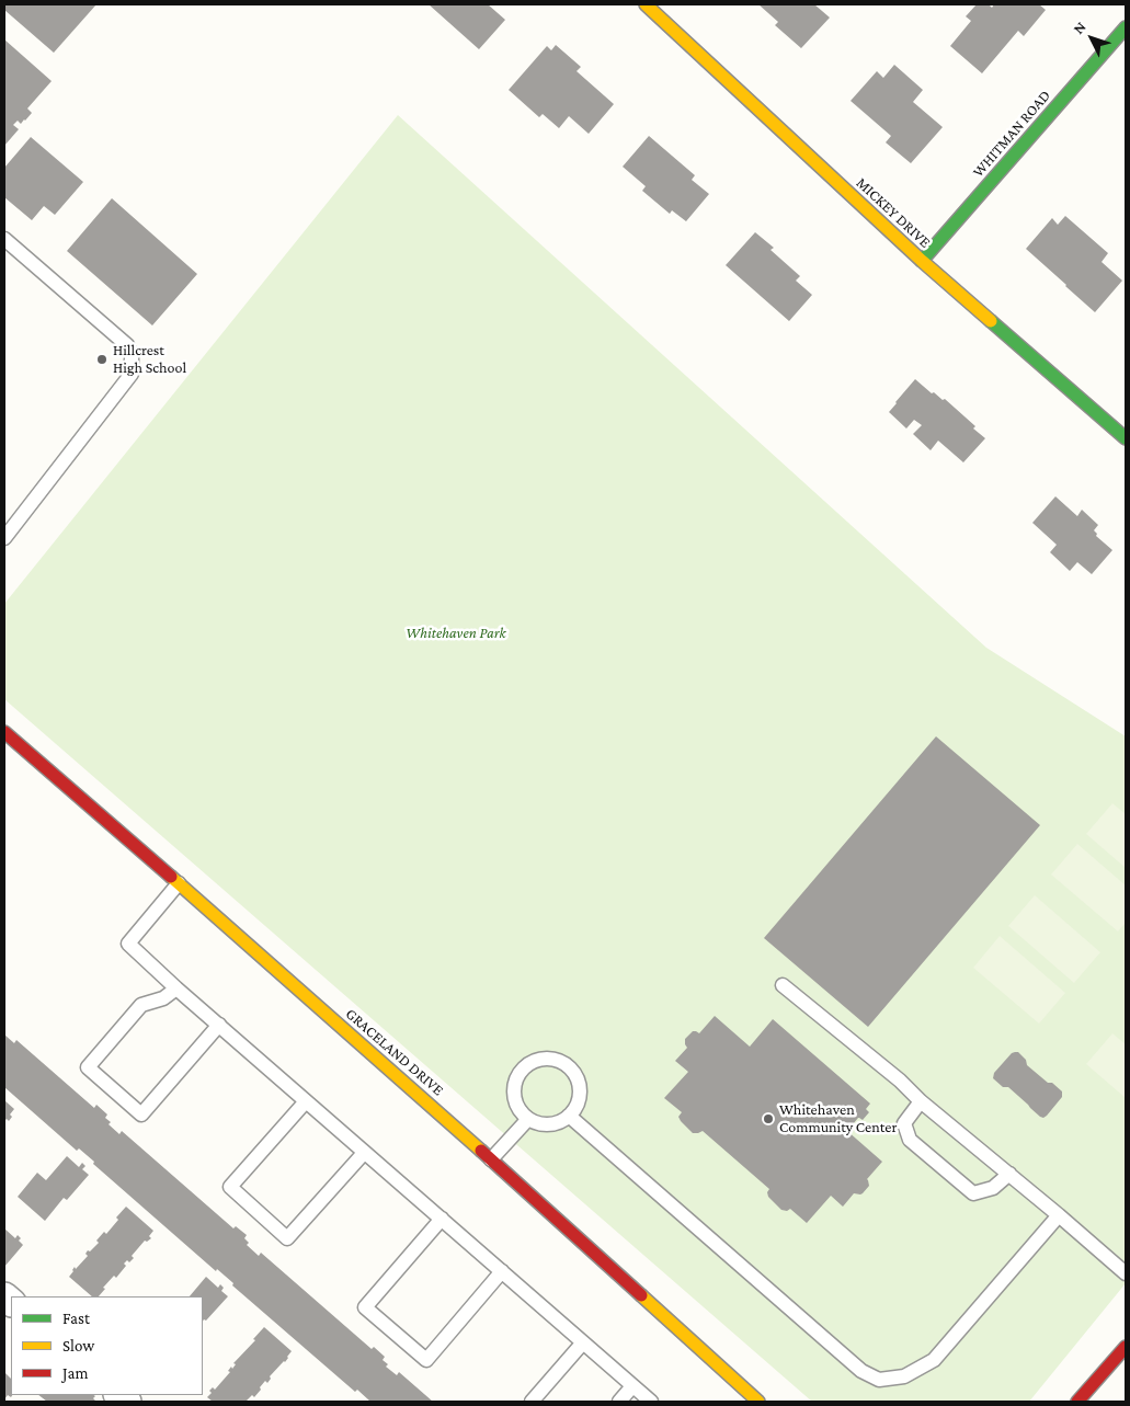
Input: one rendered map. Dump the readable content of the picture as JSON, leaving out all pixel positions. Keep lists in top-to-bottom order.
{
  "streets": {
    "street": ["WHITMAN ROAD", "MICKEY DRIVE", "GRACELAND DRIVE"]
  },
  "crossings": [
    ["WHITMAN ROAD", "MICKEY DRIVE"]
  ],
  "parks": ["Whitehaven Park"],
  "places": ["Hillcrest High School", "Whitehaven Community Center"],
  "legend": ["Fast", "Slow", "Jam"],
  "north": "top left"
}
